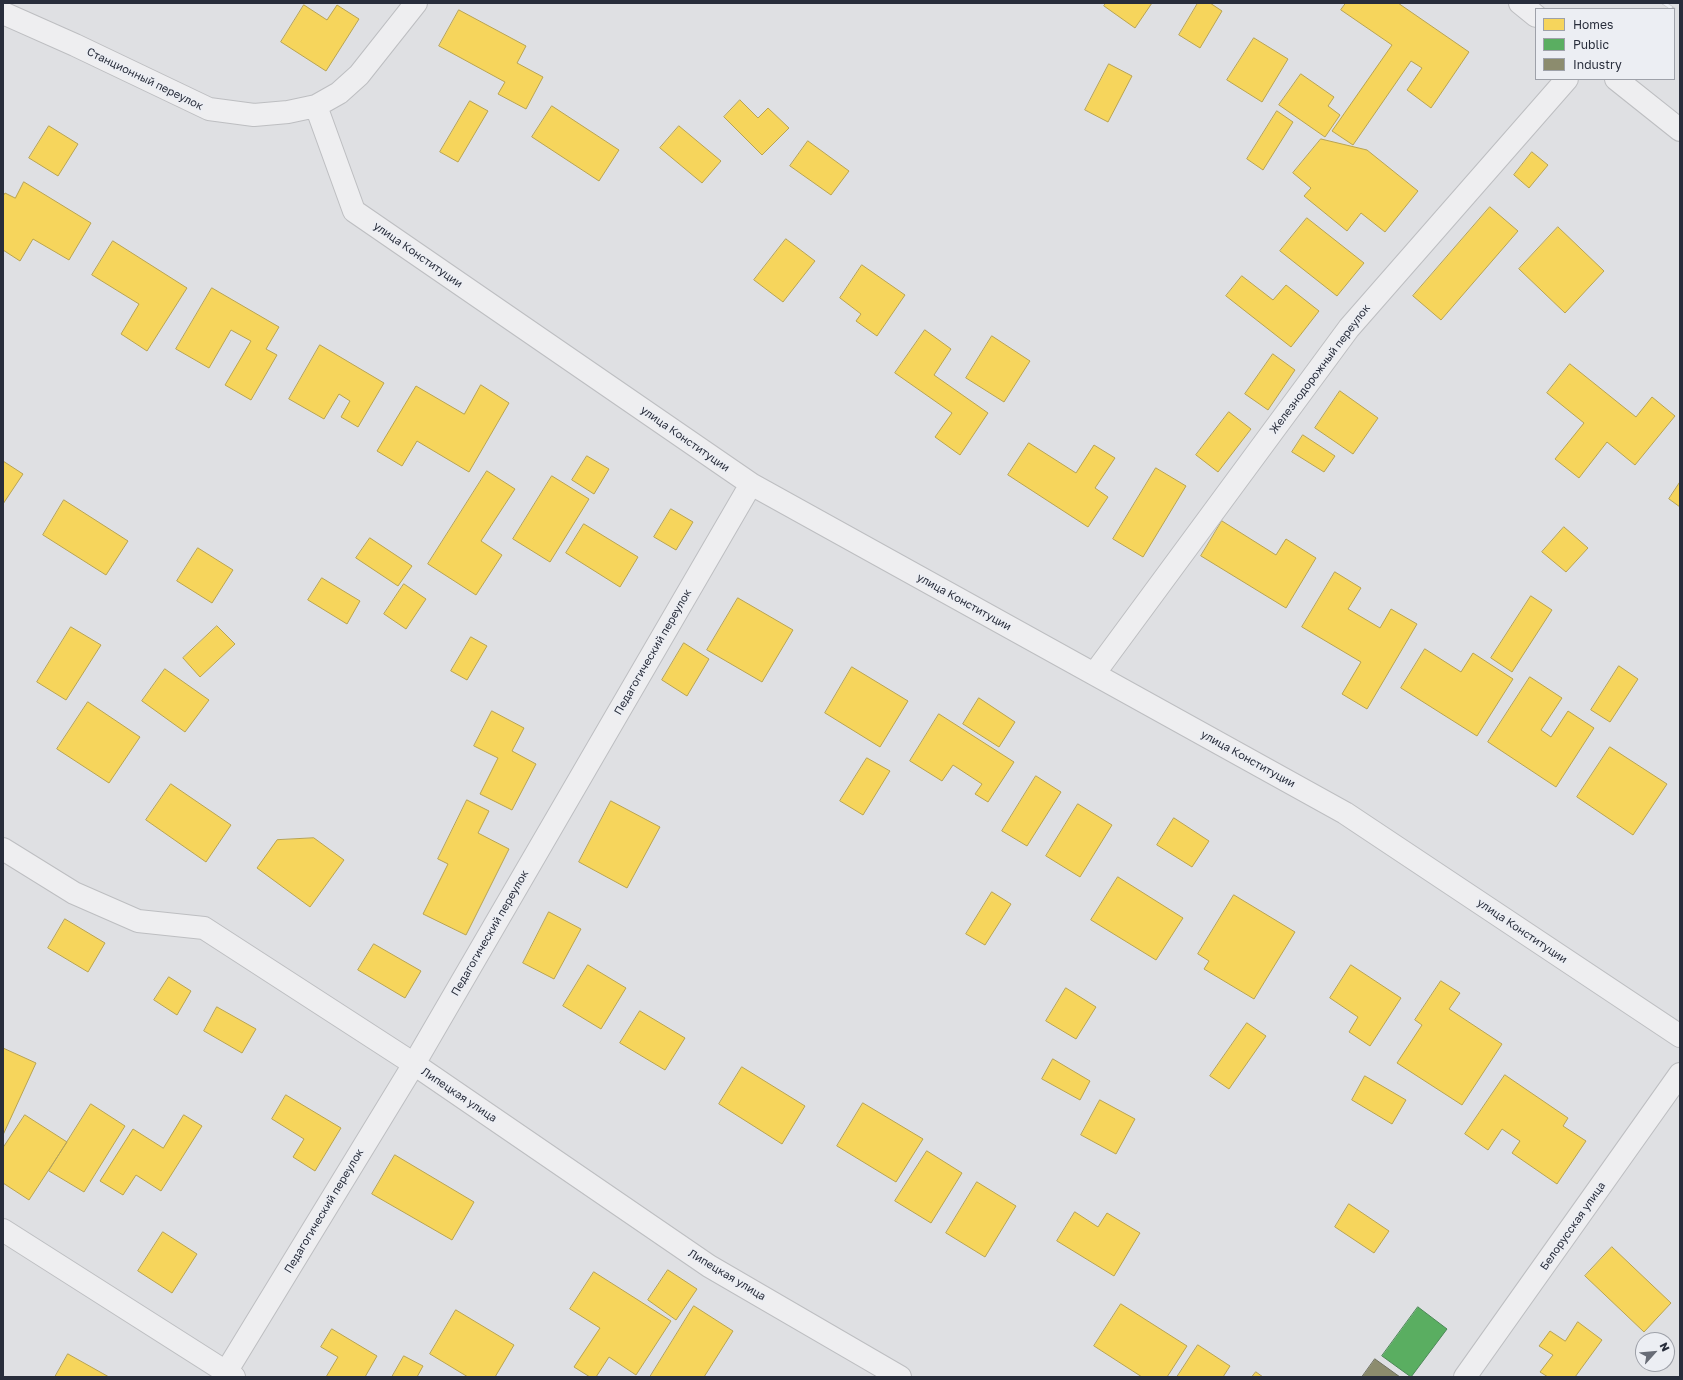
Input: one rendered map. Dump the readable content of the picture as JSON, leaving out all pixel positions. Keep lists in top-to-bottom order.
{
  "streets": {
    "street": [
      "Станционный переулок",
      "улица Конституции",
      "Железнодорожный переулок",
      "Педагогический переулок",
      "Липецкая улица",
      "Белорусская улица"
    ]
  },
  "crossings": [
    ["Станционный переулок", "улица Конституции"],
    ["улица Конституции", "Железнодорожный переулок"],
    ["улица Конституции", "Педагогический переулок"],
    ["Педагогический переулок", "Липецкая улица"]
  ],
  "legend": ["Homes", "Public", "Industry"],
  "north": "top right"
}
